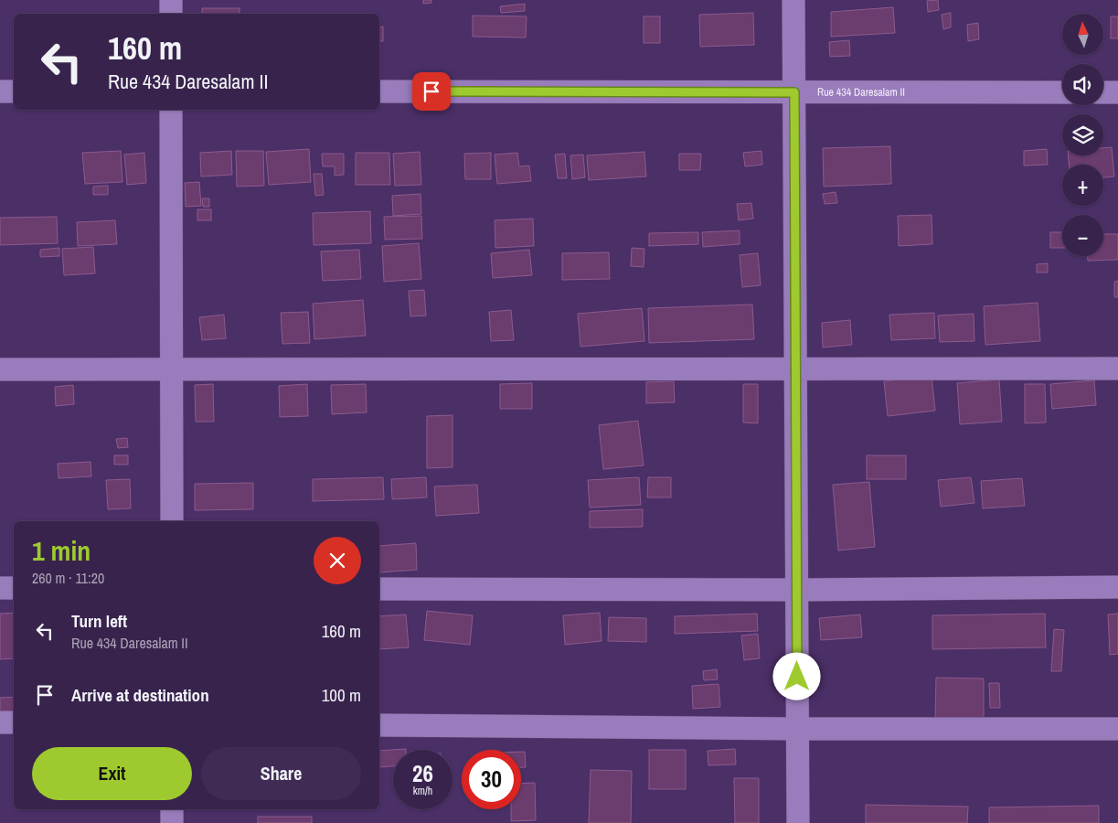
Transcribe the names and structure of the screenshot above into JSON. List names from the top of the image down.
{
  "streets": {
    "street": ["Rue 434 Daresalam II"]
  },
  "north": "top",
  "page": {
    "map_buttons": ["+", "−"],
    "turn": ["160 m", "Rue 434 Daresalam II"],
    "heading": ["1 min", "260 m · 11:20"],
    "list": [
      {
        "name": "Turn left",
        "note": "Rue 434 Daresalam II",
        "value": "160 m"
      },
      {
        "name": "Arrive at destination",
        "value": "100 m"
      }
    ],
    "buttons": ["Exit", "Share"],
    "speed": "26 km/h",
    "limit": "30"
  }
}
